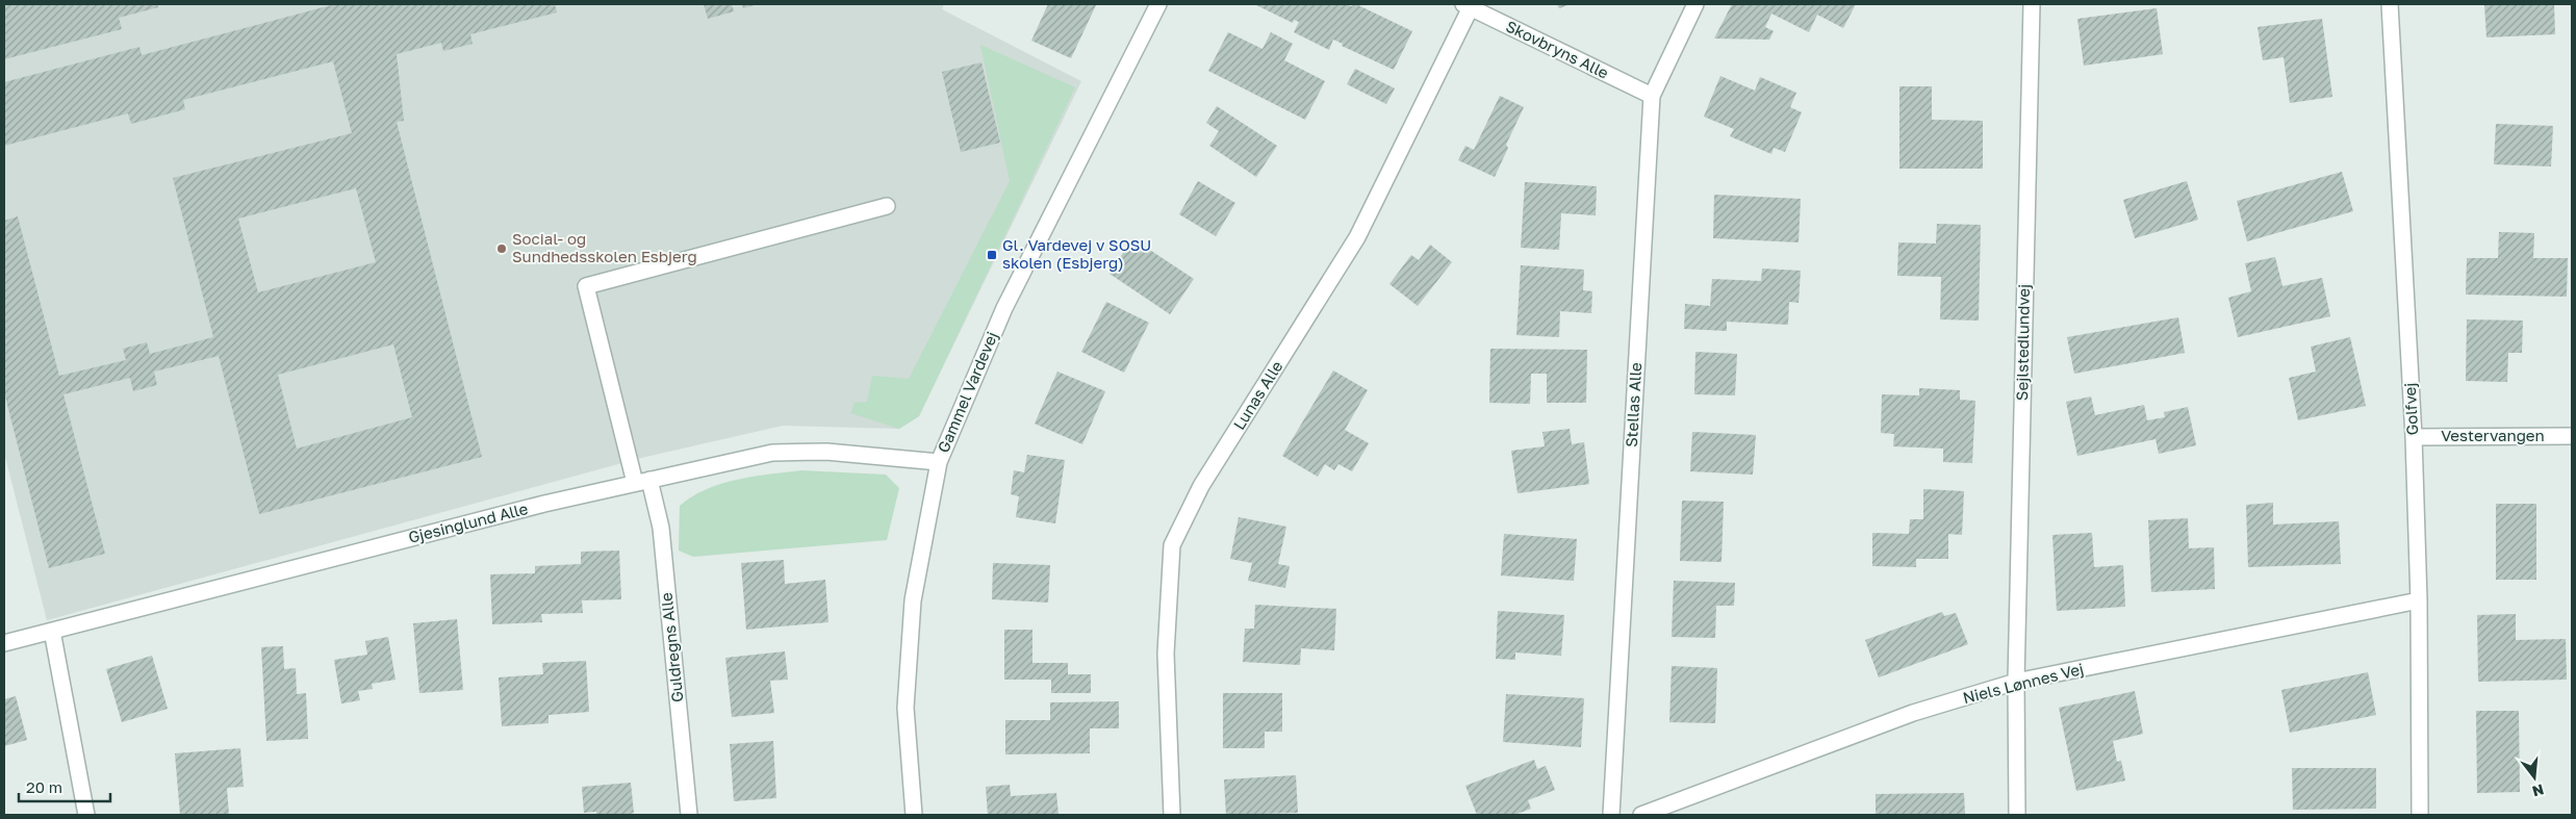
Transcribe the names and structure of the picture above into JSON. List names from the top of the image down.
{
  "streets": {
    "street": [
      "Skovbryns Alle",
      "Sejlstedlundvej",
      "Gammel Vardevej",
      "Lunas Alle",
      "Stellas Alle",
      "Golfvej",
      "Vestervangen",
      "Gjesinglund Alle",
      "Guldregns Alle",
      "Niels Lønnes Vej"
    ]
  },
  "crossings": [
    ["Skovbryns Alle", "Lunas Alle"],
    ["Skovbryns Alle", "Stellas Alle"],
    ["Sejlstedlundvej", "Niels Lønnes Vej"],
    ["Gammel Vardevej", "Gjesinglund Alle"],
    ["Golfvej", "Vestervangen"],
    ["Golfvej", "Niels Lønnes Vej"],
    ["Gjesinglund Alle", "Guldregns Alle"]
  ],
  "places": {
    "other": ["Social- og Sundhedsskolen Esbjerg"],
    "transit": ["Gl. Vardevej v SOSU skolen (Esbjerg)"]
  },
  "scale_bar": "20 m",
  "north": "bottom"
}
